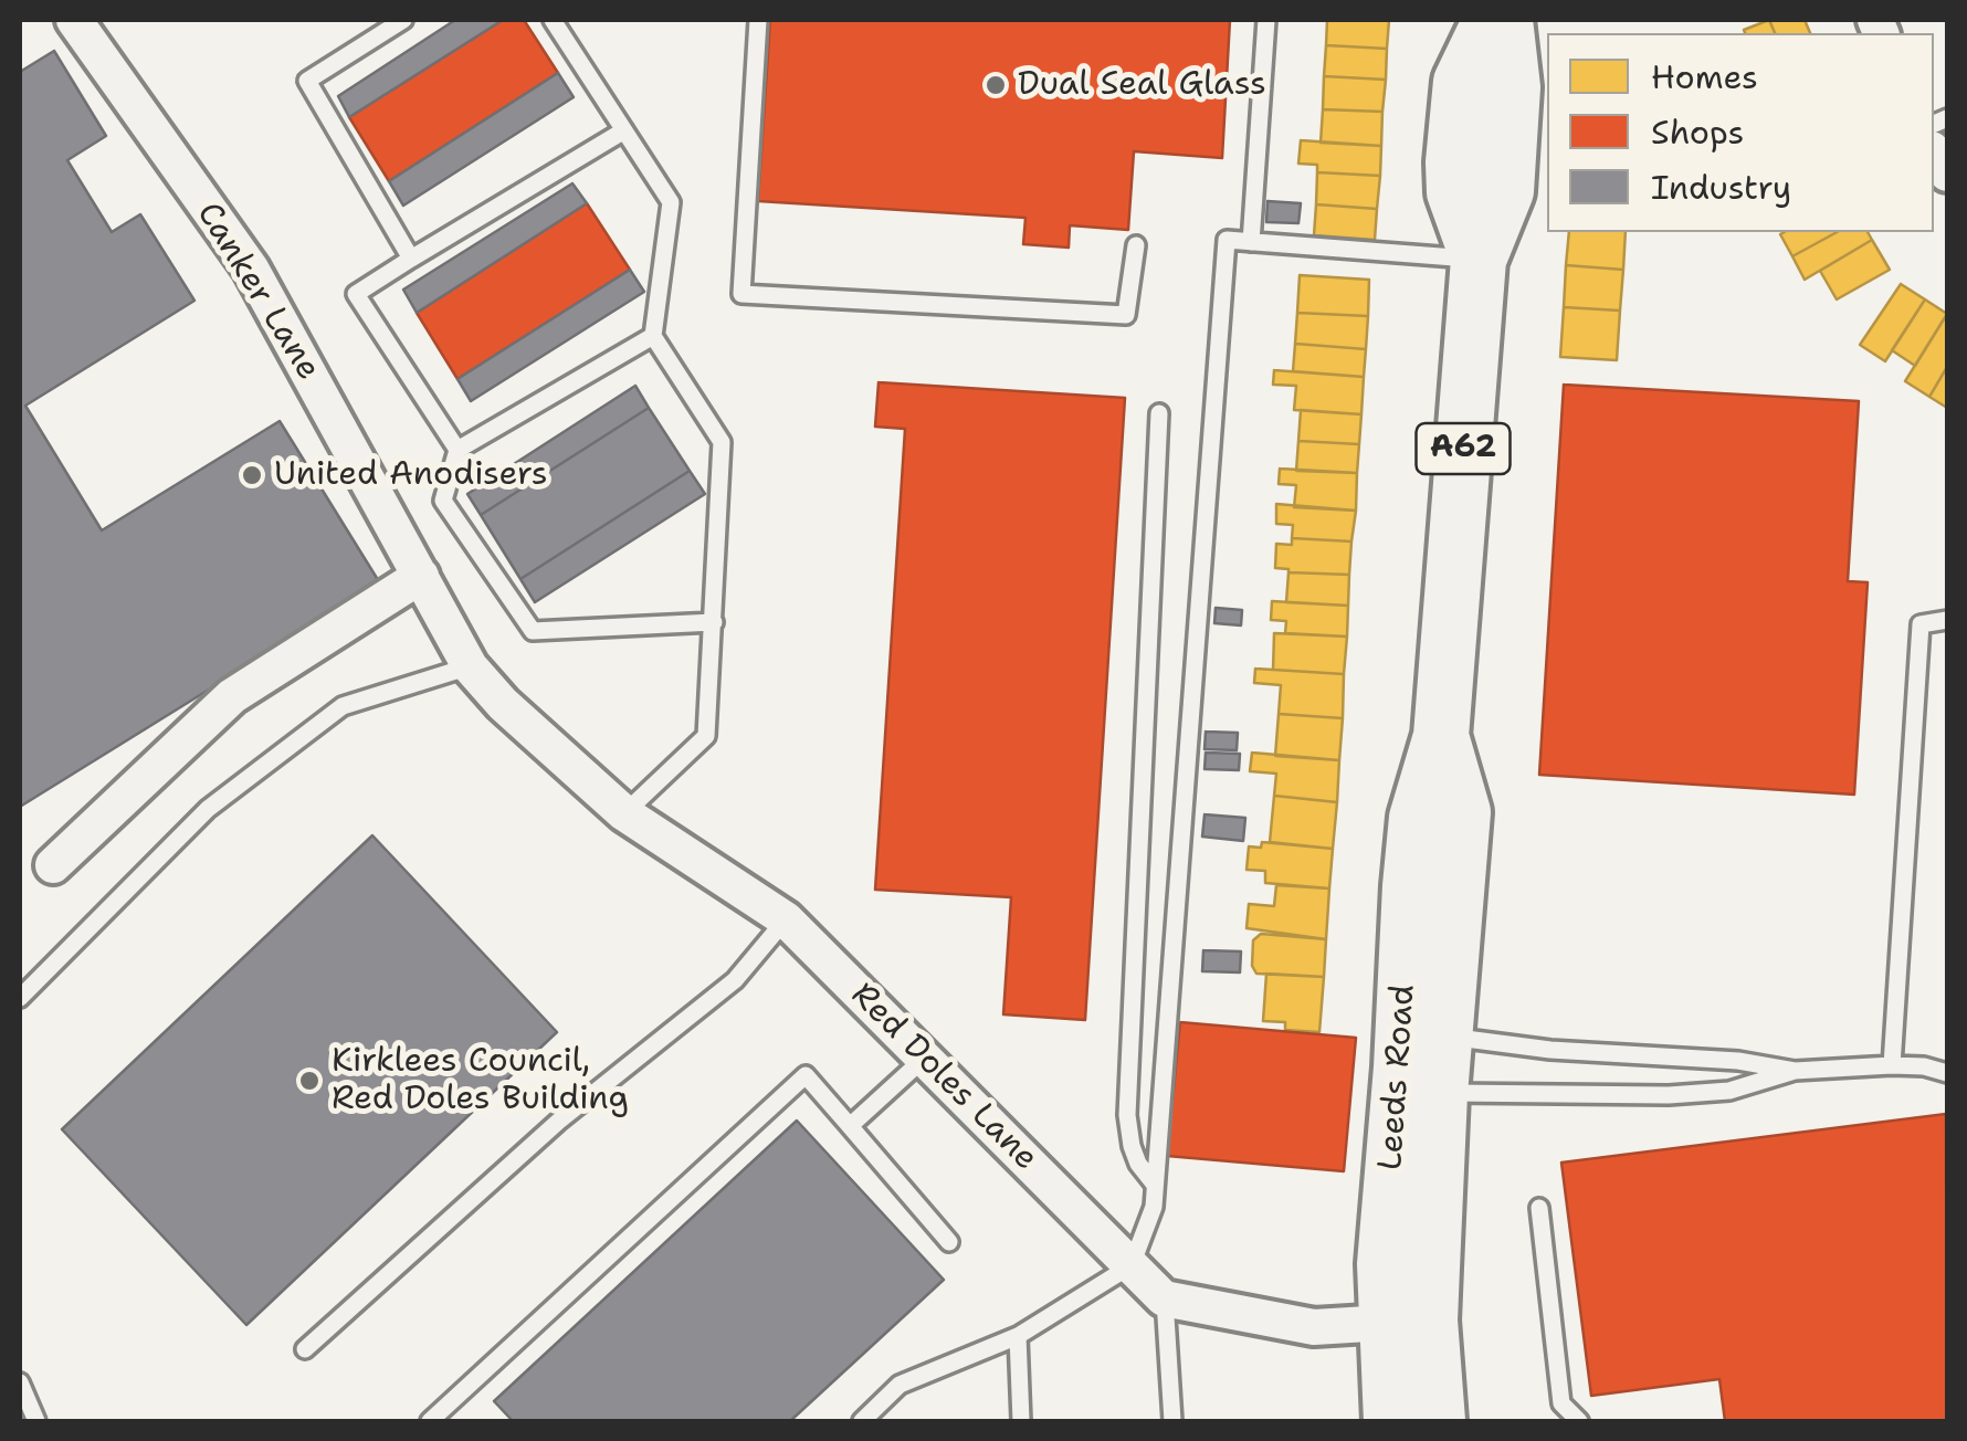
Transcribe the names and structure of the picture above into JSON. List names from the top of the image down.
{
  "streets": {
    "main road": ["A62", "Leeds Road"],
    "street": ["Canker Lane", "Red Doles Lane"]
  },
  "crossings": [
    ["Canker Lane", "Red Doles Lane"]
  ],
  "places": ["Dual Seal Glass", "United Anodisers", "Kirklees Council, Red Doles Building"],
  "legend": ["Homes", "Shops", "Industry"]
}
